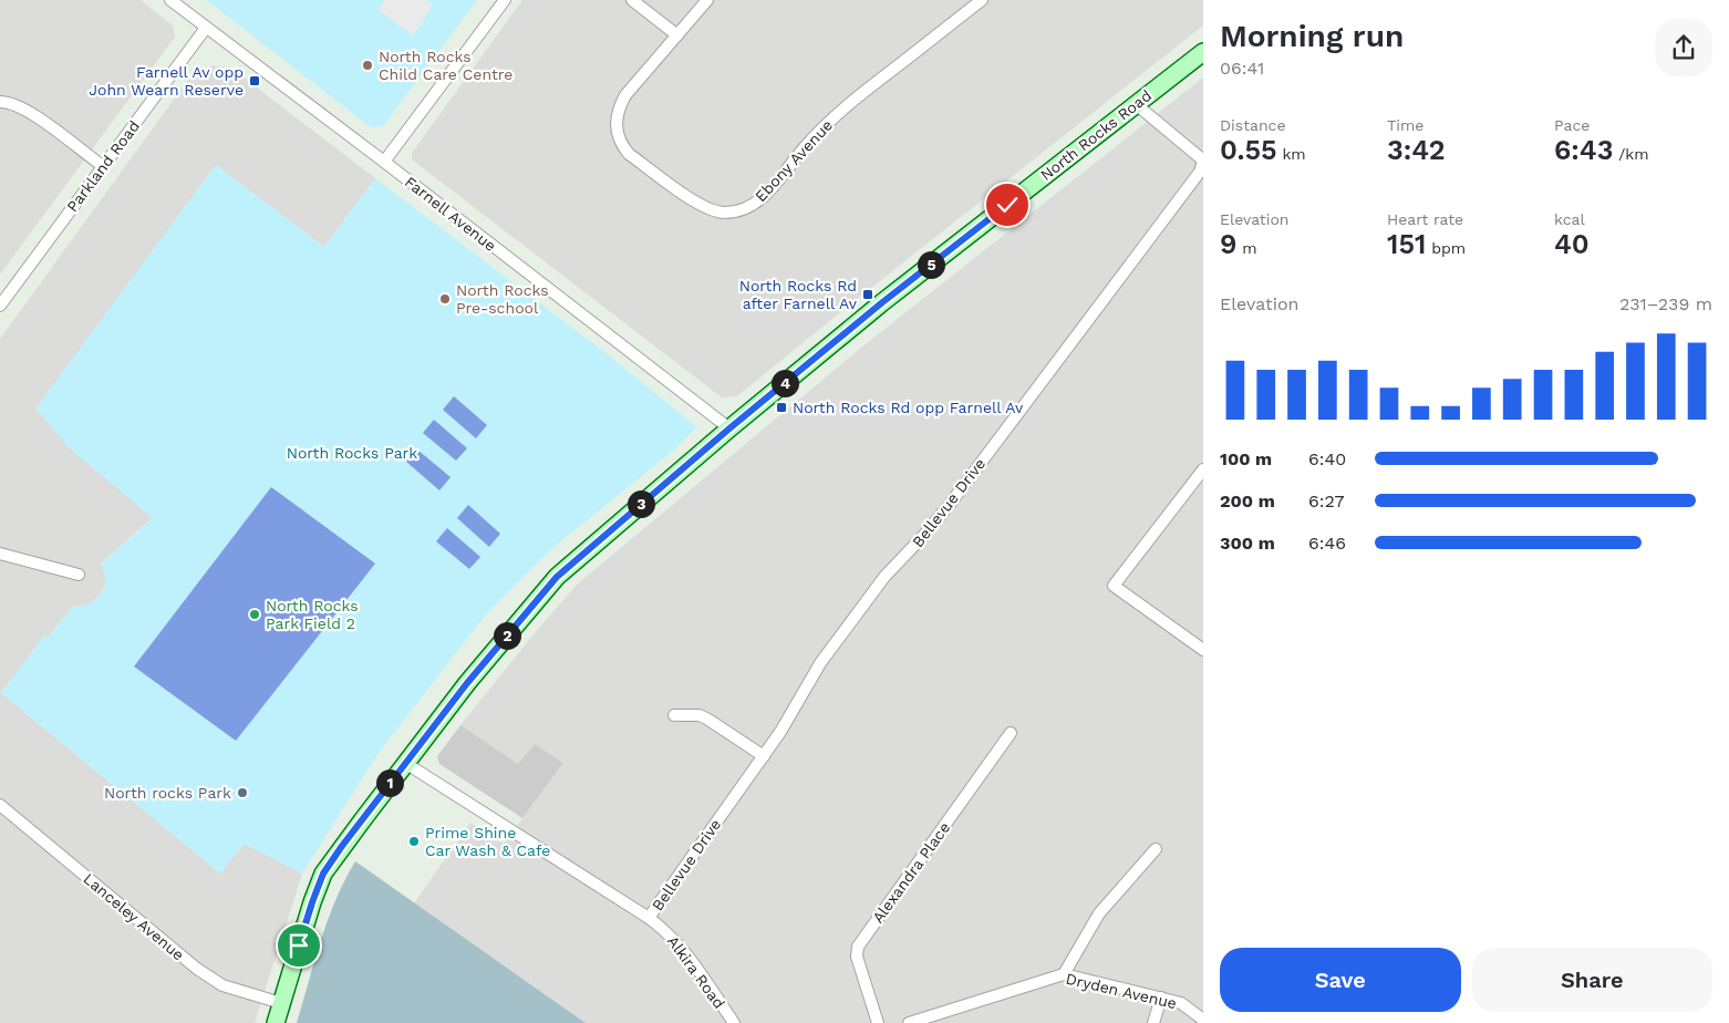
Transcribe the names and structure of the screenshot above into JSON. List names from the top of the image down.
{
  "streets": {
    "main road": ["North Rocks Road"],
    "street": [
      "Ebony Avenue",
      "Parkland Road",
      "Farnell Avenue",
      "Bellevue Drive",
      "Alexandra Place",
      "Lanceley Avenue",
      "Alkira Road",
      "Dryden Avenue"
    ]
  },
  "crossings": [
    ["North Rocks Road", "Farnell Avenue"],
    ["North Rocks Road", "Bellevue Drive"],
    ["North Rocks Road", "Lanceley Avenue"],
    ["North Rocks Road", "Alkira Road"],
    ["Parkland Road", "Farnell Avenue"],
    ["Bellevue Drive", "Alkira Road"]
  ],
  "parks": ["North Rocks Park"],
  "places": {
    "other": [
      "North Rocks Child Care Centre",
      "North Rocks Pre-school",
      "North Rocks Park Field 2",
      "North rocks Park",
      "Prime Shine Car Wash & Cafe"
    ],
    "transit": ["Farnell Av opp John Wearn Reserve", "North Rocks Rd after Farnell Av", "North Rocks Rd opp Farnell Av"]
  },
  "page": {
    "heading": ["Morning run", "06:41"],
    "stats": [
      ["Distance", "0.55 km"],
      ["Time", "3:42"],
      ["Pace", "6:43 /km"],
      ["Elevation", "9 m"],
      ["Heart rate", "151 bpm"],
      ["kcal", "40"]
    ],
    "pins": [
      "5",
      "4",
      "3",
      "2",
      "1"
    ],
    "chart": ["Elevation", "231–239 m"],
    "list": [
      {
        "name": "100 m",
        "note": "6:40"
      },
      {
        "name": "200 m",
        "note": "6:27"
      },
      {
        "name": "300 m",
        "note": "6:46"
      }
    ],
    "buttons": ["Save", "Share"]
  }
}
